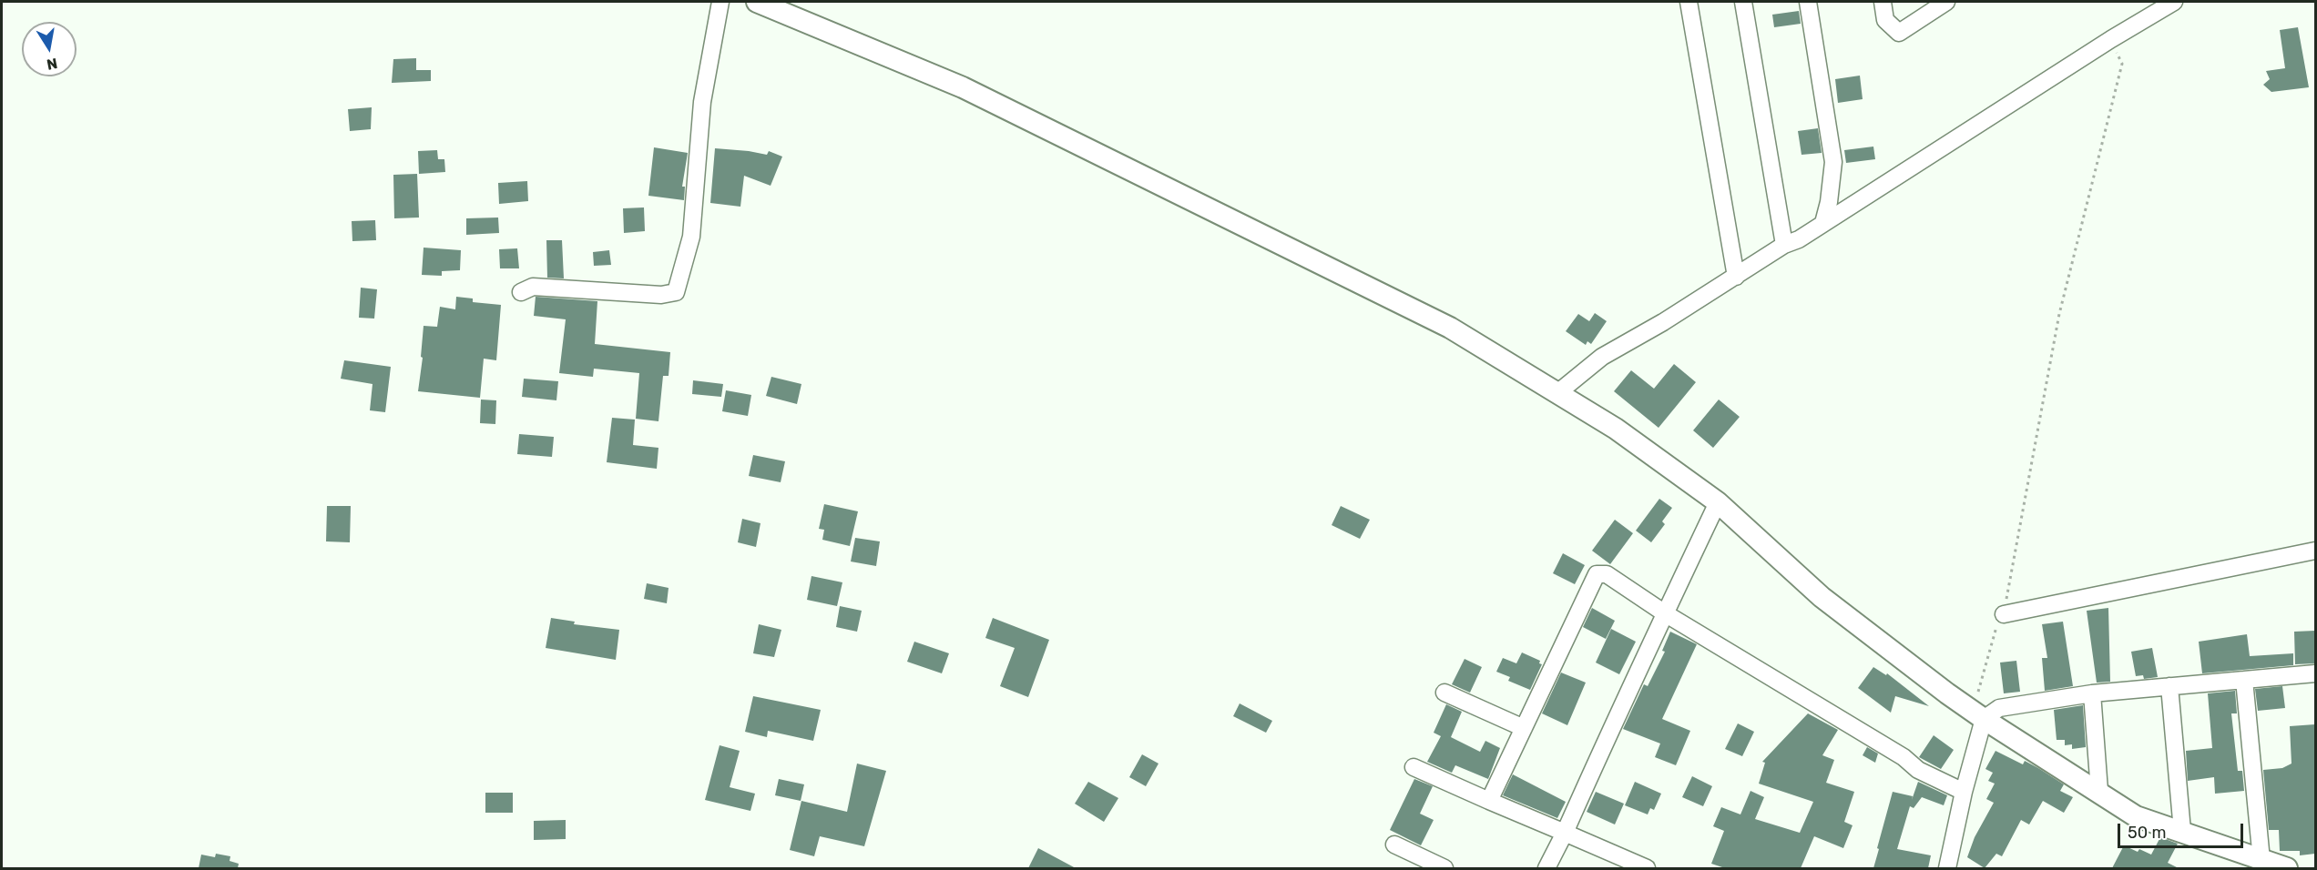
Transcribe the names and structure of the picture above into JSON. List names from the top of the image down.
{
  "scale_bar": "50 m",
  "north": "bottom"
}
